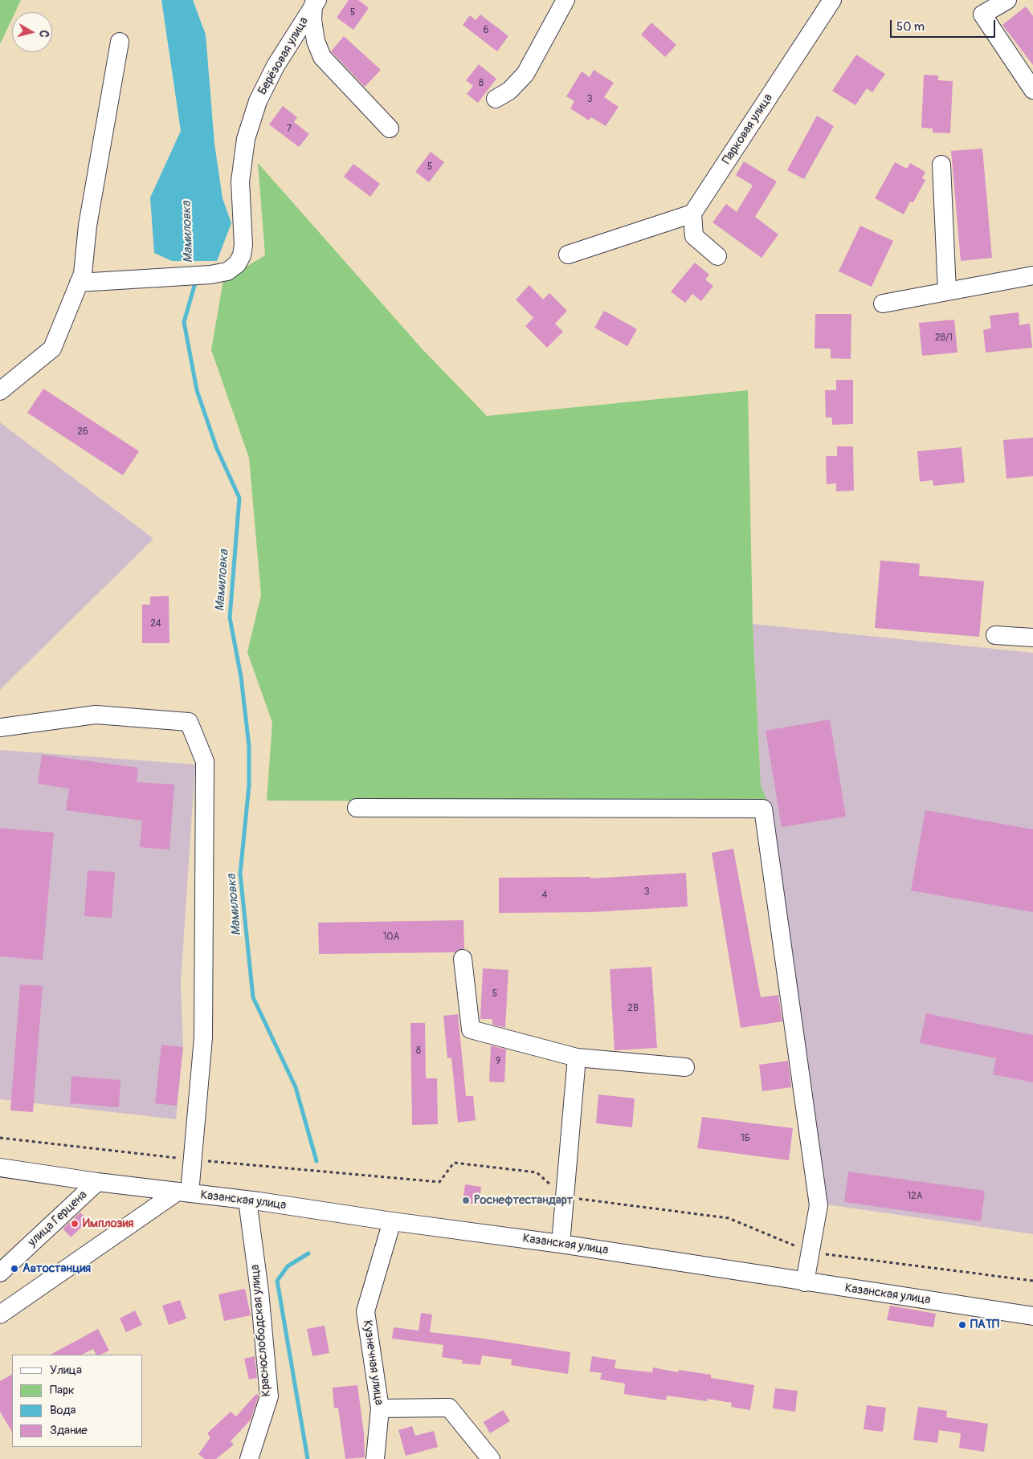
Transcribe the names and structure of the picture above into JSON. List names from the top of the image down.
{
  "streets": {
    "street": [
      "Берёзовая улица",
      "Парковая улица",
      "Казанская улица",
      "улица Герцена",
      "Краснослободская улица",
      "Кузнечная улица"
    ]
  },
  "crossings": [
    ["Казанская улица", "улица Герцена"],
    ["Казанская улица", "Краснослободская улица"],
    ["Казанская улица", "Кузнечная улица"]
  ],
  "water": ["Мамиловка"],
  "places": [
    "Роснефтестандарт",
    "Имплозия",
    "Автостанция",
    "ПАТП"
  ],
  "house_numbers": [
    "5",
    "6",
    "8",
    "3",
    "7",
    "5",
    "28/1",
    "26",
    "24",
    "3",
    "4",
    "10А",
    "5",
    "2В",
    "8",
    "9",
    "1Б",
    "12А"
  ],
  "legend": [
    "Улица",
    "Парк",
    "Вода",
    "Здание"
  ],
  "scale_bar": "50 m",
  "north": "right"
}
